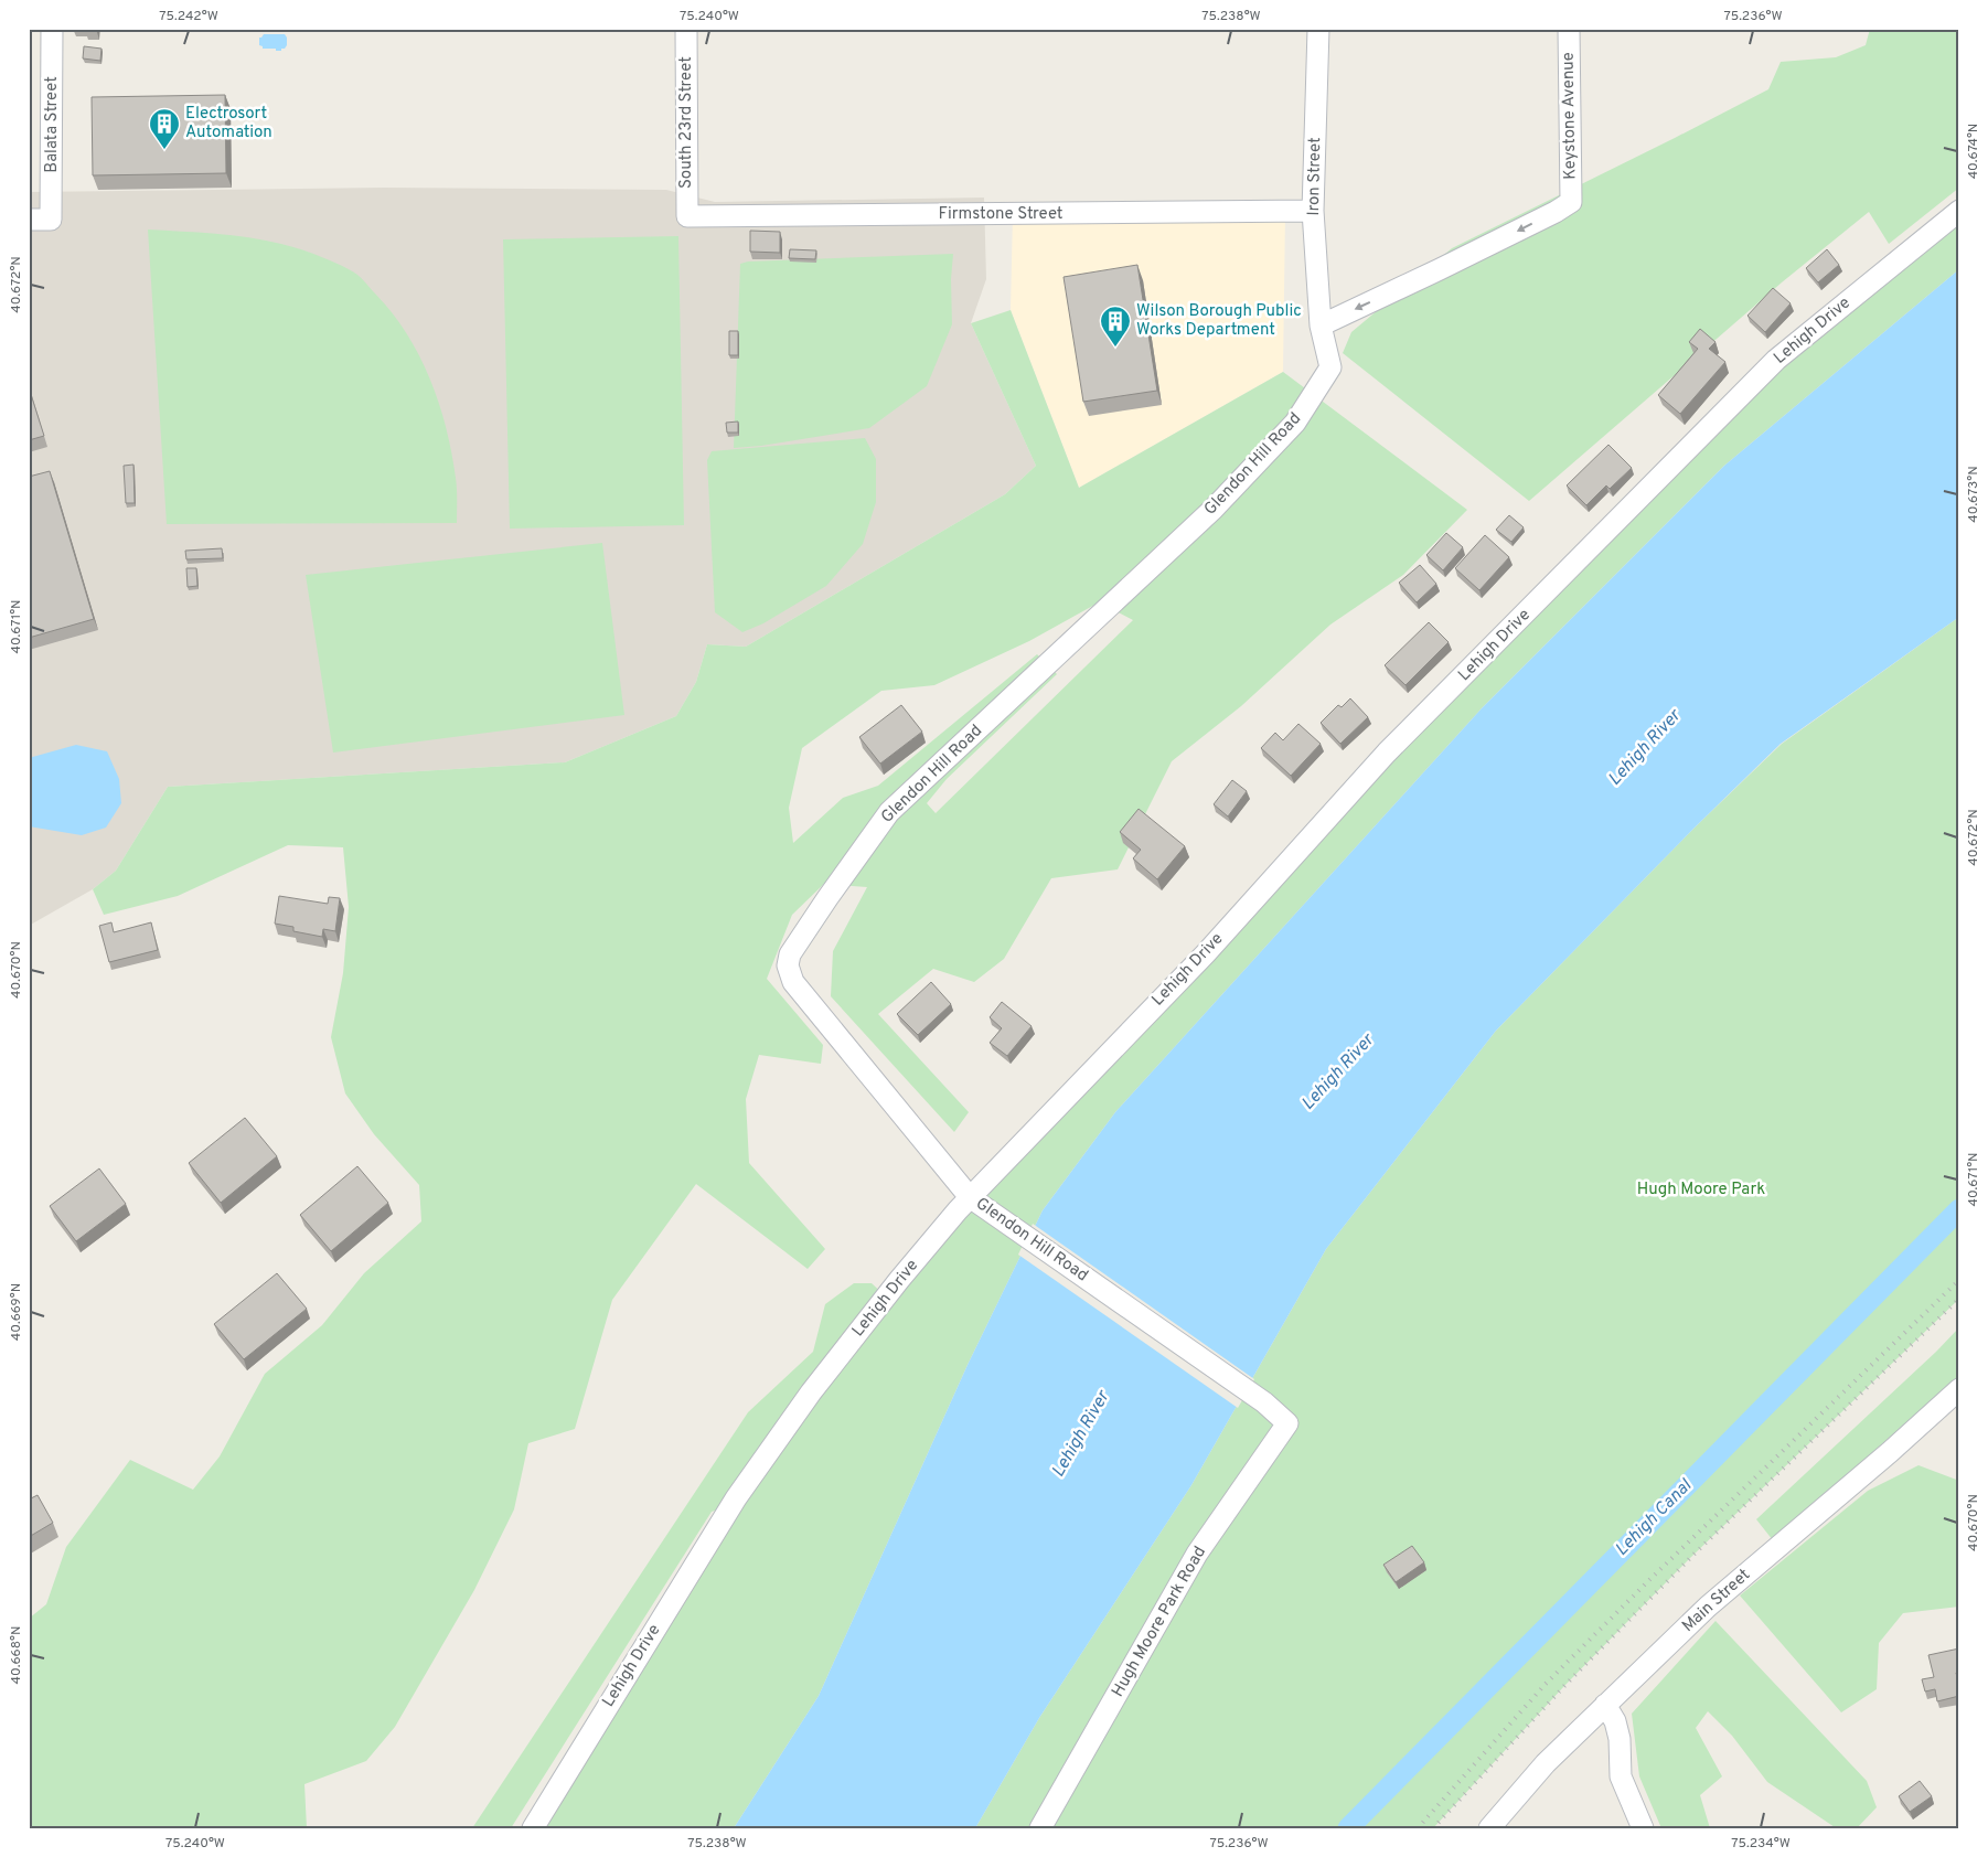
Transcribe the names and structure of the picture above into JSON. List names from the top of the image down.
{
  "streets": {
    "street": [
      "Keystone Avenue",
      "South 23rd Street",
      "Balata Street",
      "Iron Street",
      "Firmstone Street",
      "Lehigh Drive",
      "Glendon Hill Road",
      "Main Street",
      "Hugh Moore Park Road"
    ]
  },
  "crossings": [
    ["Keystone Avenue", "Iron Street"],
    ["Keystone Avenue", "Glendon Hill Road"],
    ["South 23rd Street", "Firmstone Street"],
    ["Iron Street", "Firmstone Street"],
    ["Iron Street", "Glendon Hill Road"],
    ["Lehigh Drive", "Glendon Hill Road"],
    ["Glendon Hill Road", "Hugh Moore Park Road"]
  ],
  "one_way": ["Keystone Avenue"],
  "water": ["Lehigh River", "Lehigh Canal"],
  "parks": ["Hugh Moore Park"],
  "places": {
    "building": ["Electrosort Automation", "Wilson Borough Public Works Department"]
  },
  "coordinates": [
    "75.242°W",
    "75.240°W",
    "75.238°W",
    "75.236°W",
    "40.674°N",
    "40.672°N",
    "40.673°N",
    "40.671°N",
    "40.670°N",
    "40.669°N",
    "40.668°N",
    "75.234°W"
  ]
}
